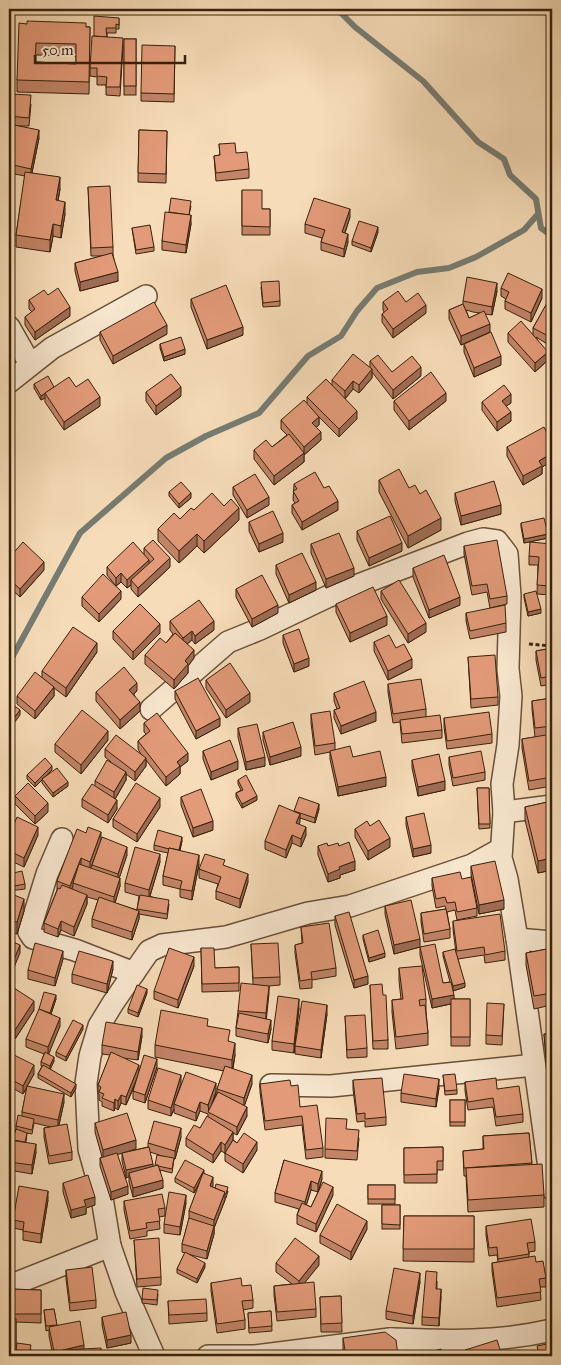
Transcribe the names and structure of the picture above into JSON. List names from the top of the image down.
{
  "scale_bar": "50 m"
}
